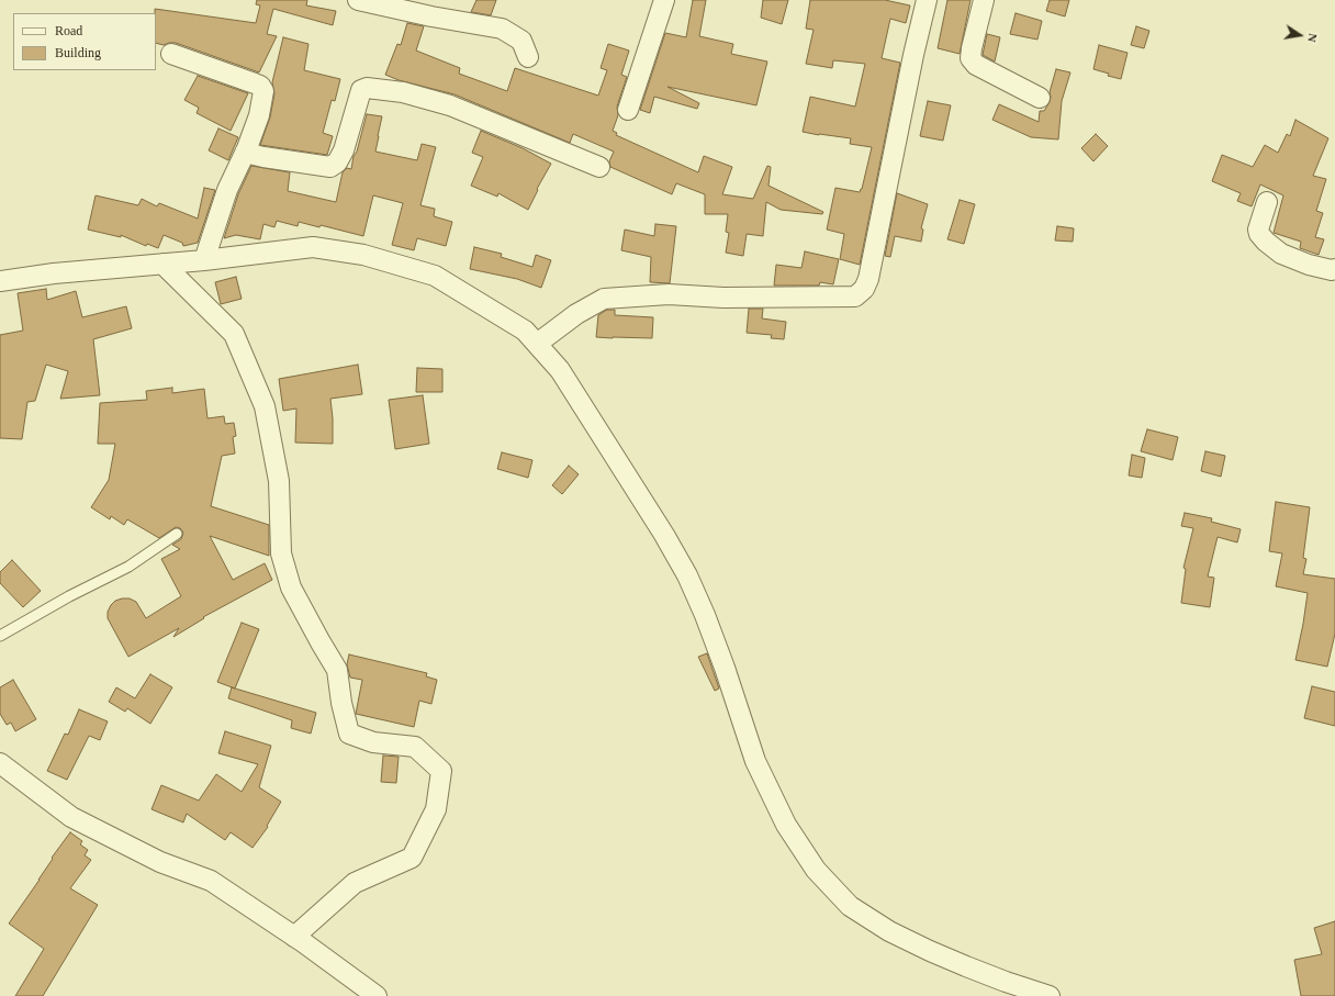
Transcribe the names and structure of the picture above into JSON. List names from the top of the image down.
{
  "legend": ["Road", "Building"],
  "north": "right"
}
